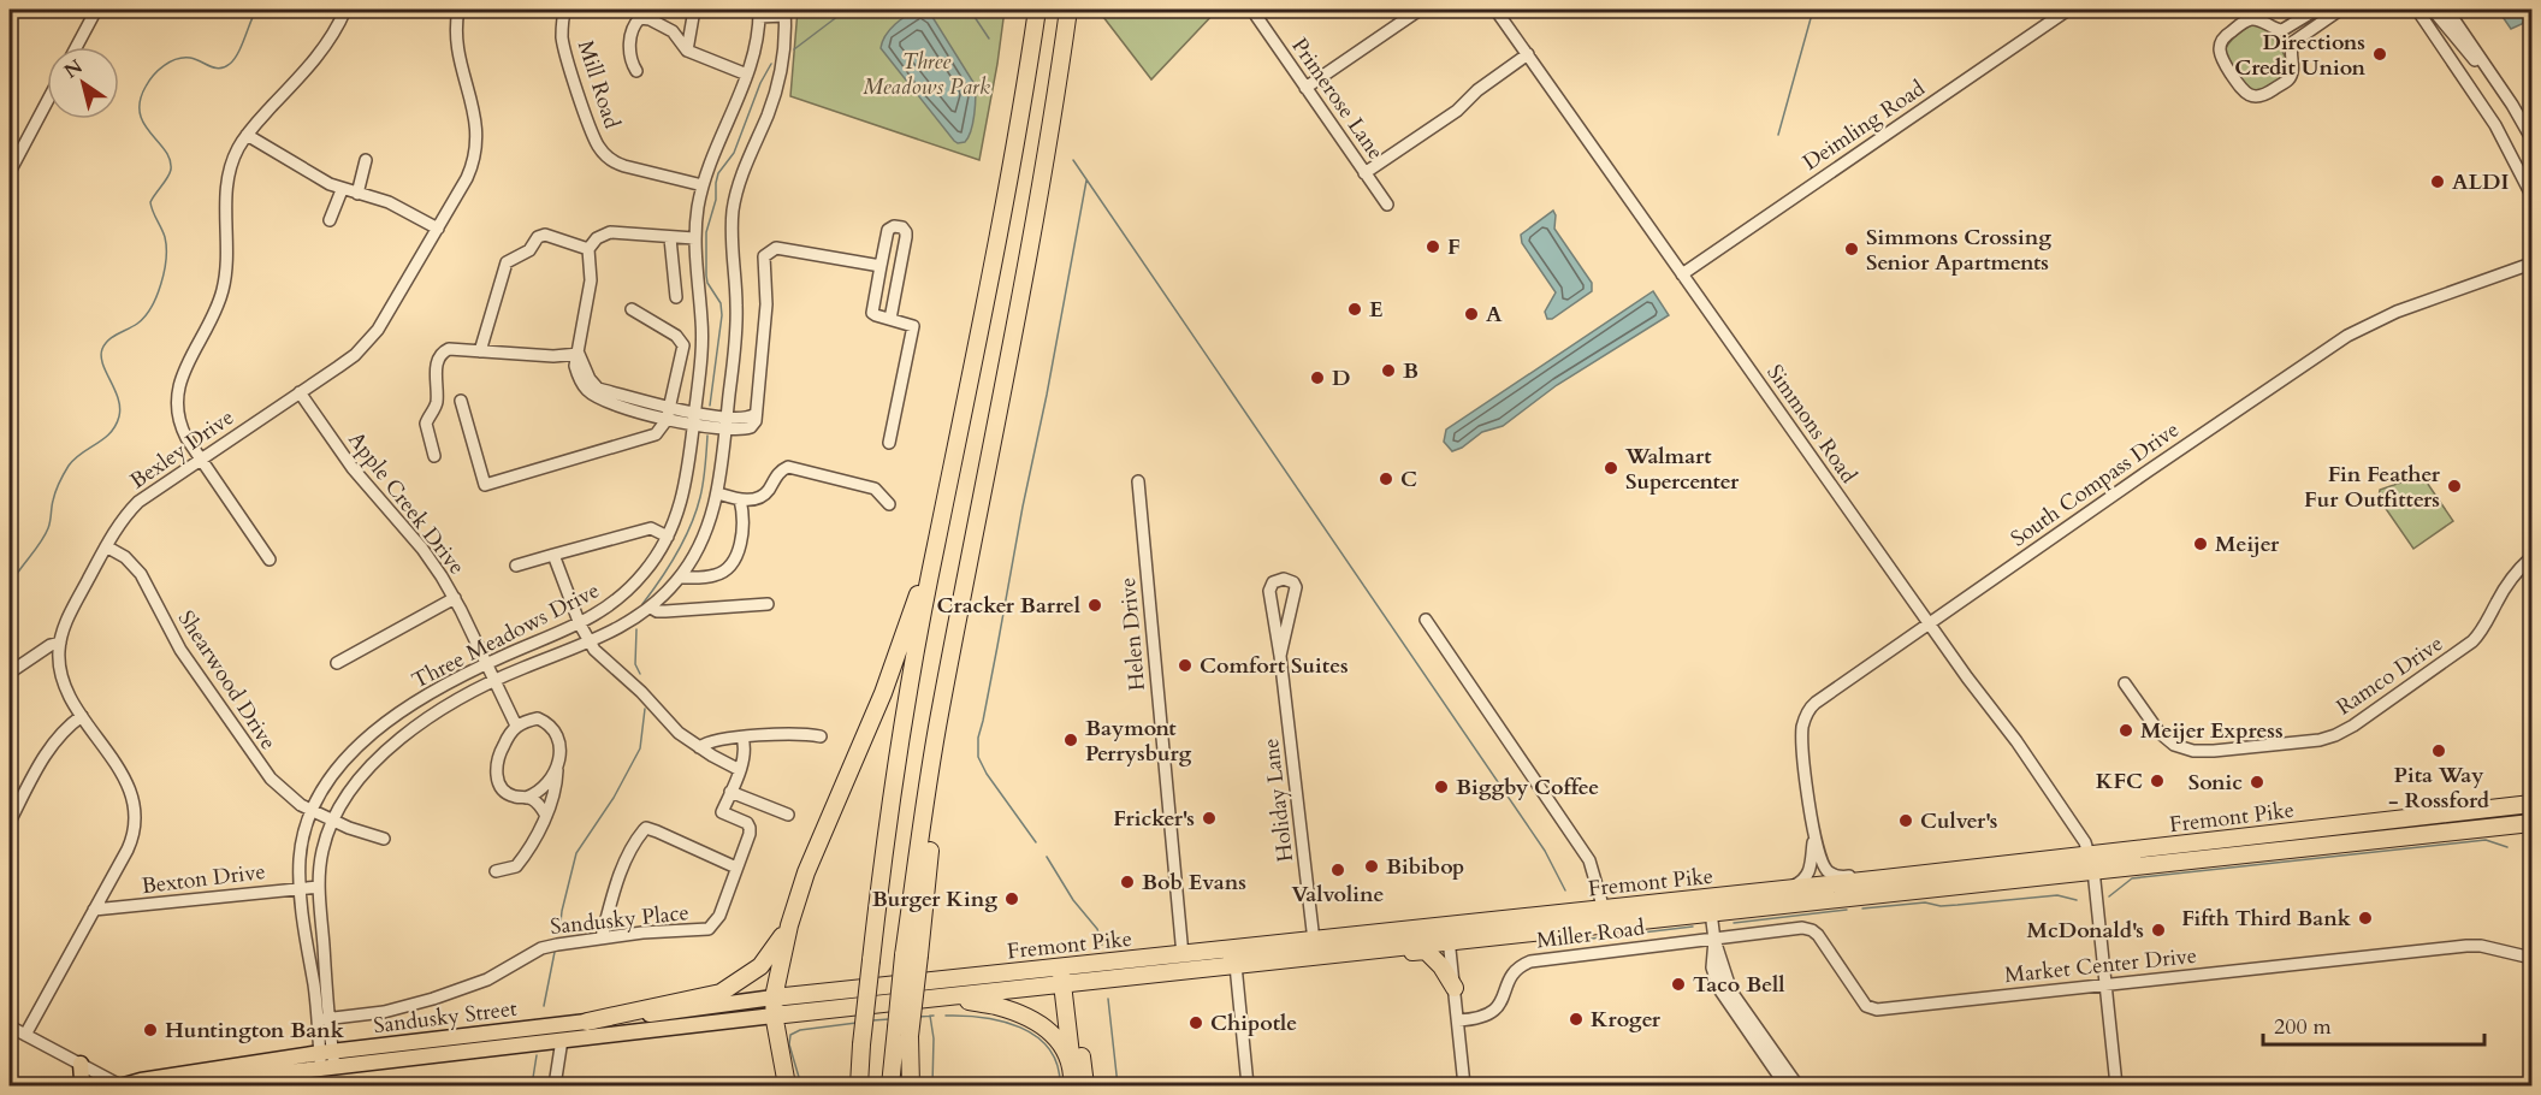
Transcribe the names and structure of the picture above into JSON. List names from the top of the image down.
{
  "streets": {
    "highway": ["Fremont Pike"],
    "main road": ["Sandusky Street"],
    "street": [
      "Mill Road",
      "Primerose Lane",
      "Deimling Road",
      "Simmons Road",
      "Bexley Drive",
      "South Compass Drive",
      "Apple Creek Drive",
      "Helen Drive",
      "Three Meadows Drive",
      "Ramco Drive",
      "Shearwood Drive",
      "Holiday Lane",
      "Bexton Drive",
      "Sandusky Place",
      "Miller Road",
      "Market Center Drive"
    ]
  },
  "crossings": [
    ["Mill Road", "Three Meadows Drive"],
    ["Deimling Road", "Simmons Road"],
    ["Simmons Road", "South Compass Drive"],
    ["Simmons Road", "Fremont Pike"],
    ["Simmons Road", "Market Center Drive"],
    ["Bexley Drive", "Apple Creek Drive"],
    ["Bexley Drive", "Shearwood Drive"],
    ["Bexley Drive", "Bexton Drive"],
    ["South Compass Drive", "Fremont Pike"],
    ["Apple Creek Drive", "Three Meadows Drive"],
    ["Helen Drive", "Fremont Pike"],
    ["Three Meadows Drive", "Shearwood Drive"],
    ["Three Meadows Drive", "Bexton Drive"],
    ["Three Meadows Drive", "Sandusky Place"],
    ["Three Meadows Drive", "Sandusky Street"],
    ["Holiday Lane", "Fremont Pike"],
    ["Fremont Pike", "Sandusky Street"],
    ["Miller Road", "Market Center Drive"]
  ],
  "parks": ["Three Meadows Park"],
  "places": [
    "Directions Credit Union",
    "ALDI",
    "F",
    "Simmons Crossing Senior Apartments",
    "E",
    "A",
    "B",
    "D",
    "Walmart Supercenter",
    "C",
    "Fin Feather Fur Outfitters",
    "Meijer",
    "Cracker Barrel",
    "Comfort Suites",
    "Meijer Express",
    "Baymont Perrysburg",
    "Pita Way - Rossford",
    "KFC",
    "Sonic",
    "Biggby Coffee",
    "Fricker's",
    "Culver's",
    "Bibibop",
    "Valvoline",
    "Bob Evans",
    "Burger King",
    "Fifth Third Bank",
    "McDonald's",
    "Taco Bell",
    "Kroger",
    "Chipotle",
    "Huntington Bank"
  ],
  "scale_bar": "200 m",
  "north": "top left"
}
